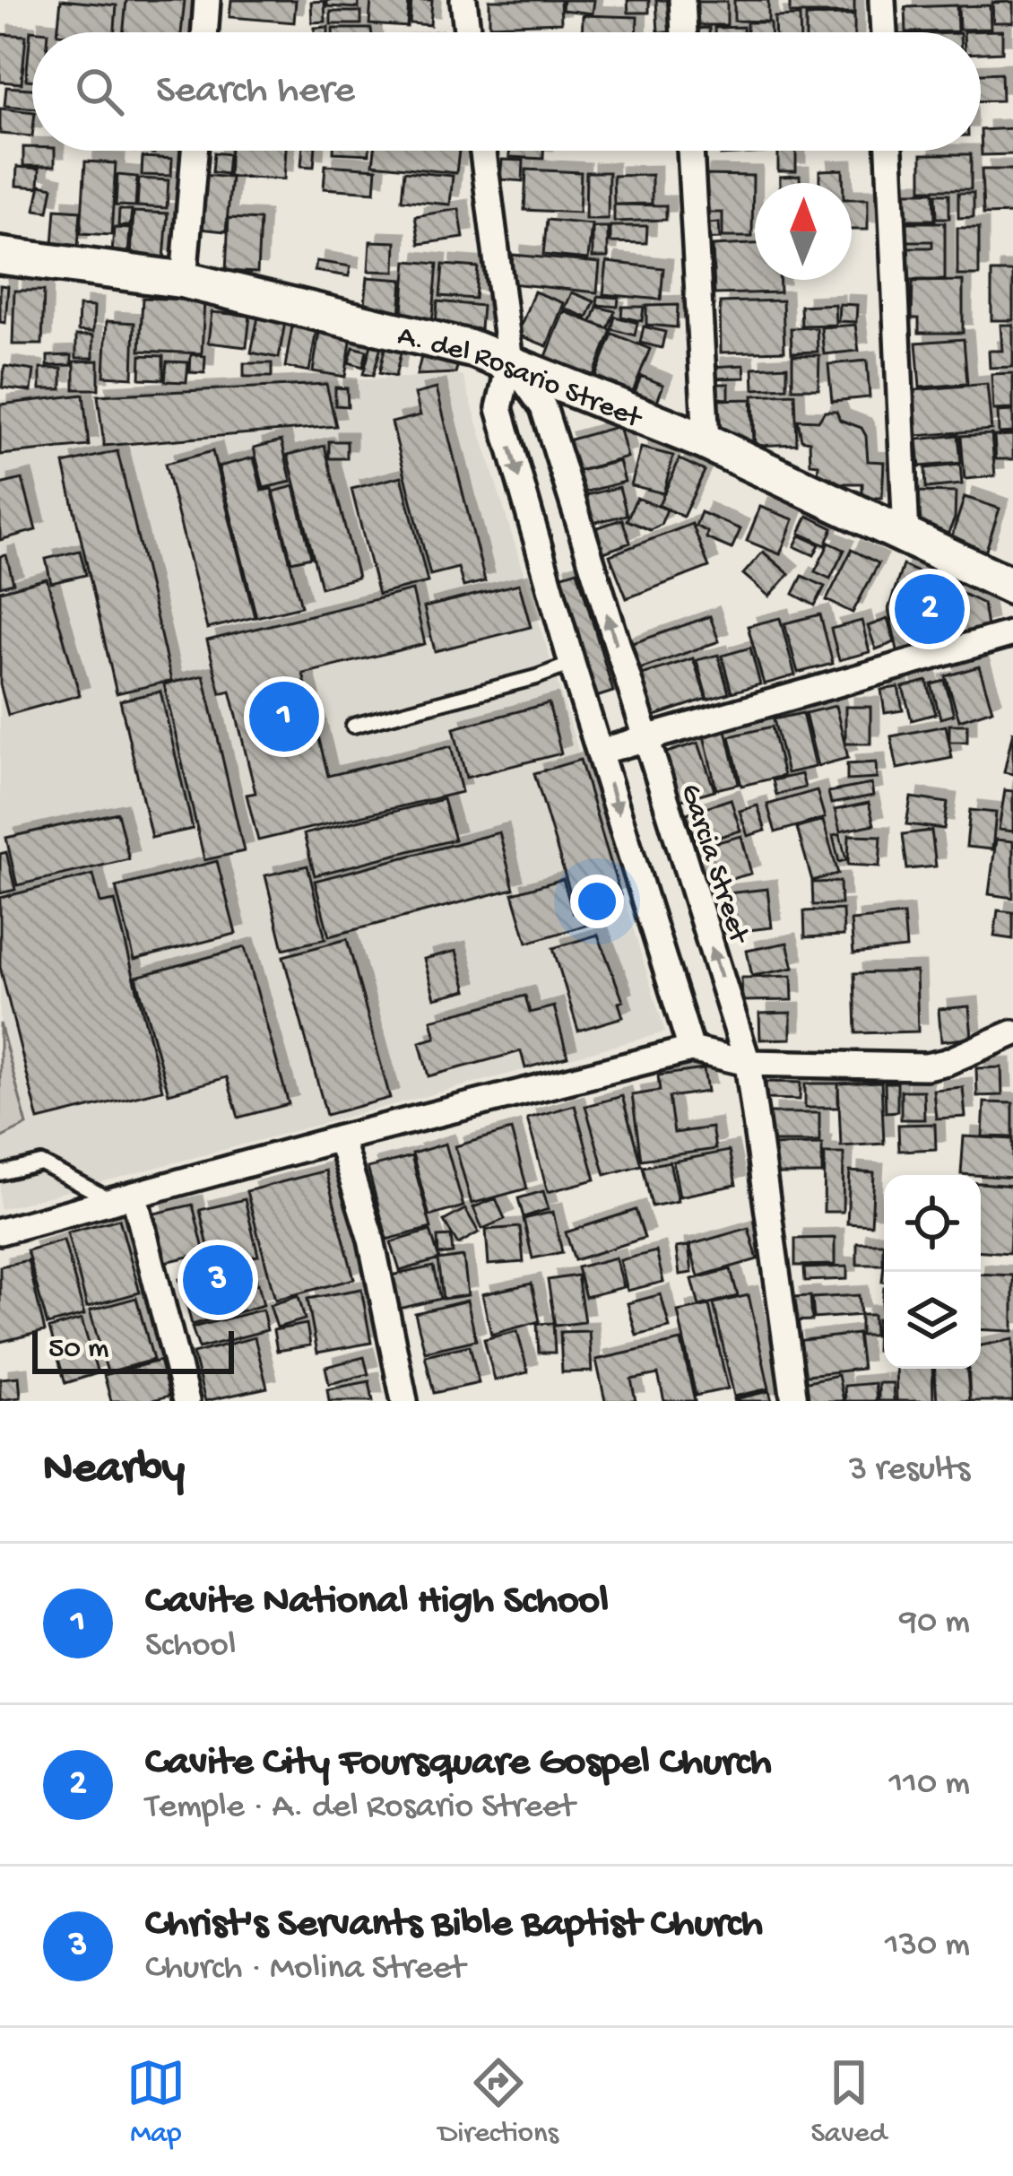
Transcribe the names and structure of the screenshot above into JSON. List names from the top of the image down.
{
  "streets": {
    "street": ["A. del Rosario Street", "Garcia Street"]
  },
  "crossings": [
    ["A. del Rosario Street", "Garcia Street"]
  ],
  "scale_bar": "50 m",
  "north": "top",
  "page": {
    "search": "Search here",
    "pins": ["2", "1", "3"],
    "scale": "50 m",
    "heading": ["Nearby", "3 results"],
    "list": [
      {
        "mark": "1",
        "name": "Cavite National High School",
        "note": "School",
        "value": "90 m"
      },
      {
        "mark": "2",
        "name": "Cavite City Foursquare Gospel Church",
        "note": "Temple · A. del Rosario Street",
        "value": "110 m"
      },
      {
        "mark": "3",
        "name": "Christ's Servants Bible Baptist Church",
        "note": "Church · Molina Street",
        "value": "130 m"
      }
    ],
    "nav": ["Map", "Directions", "Saved"]
  }
}
